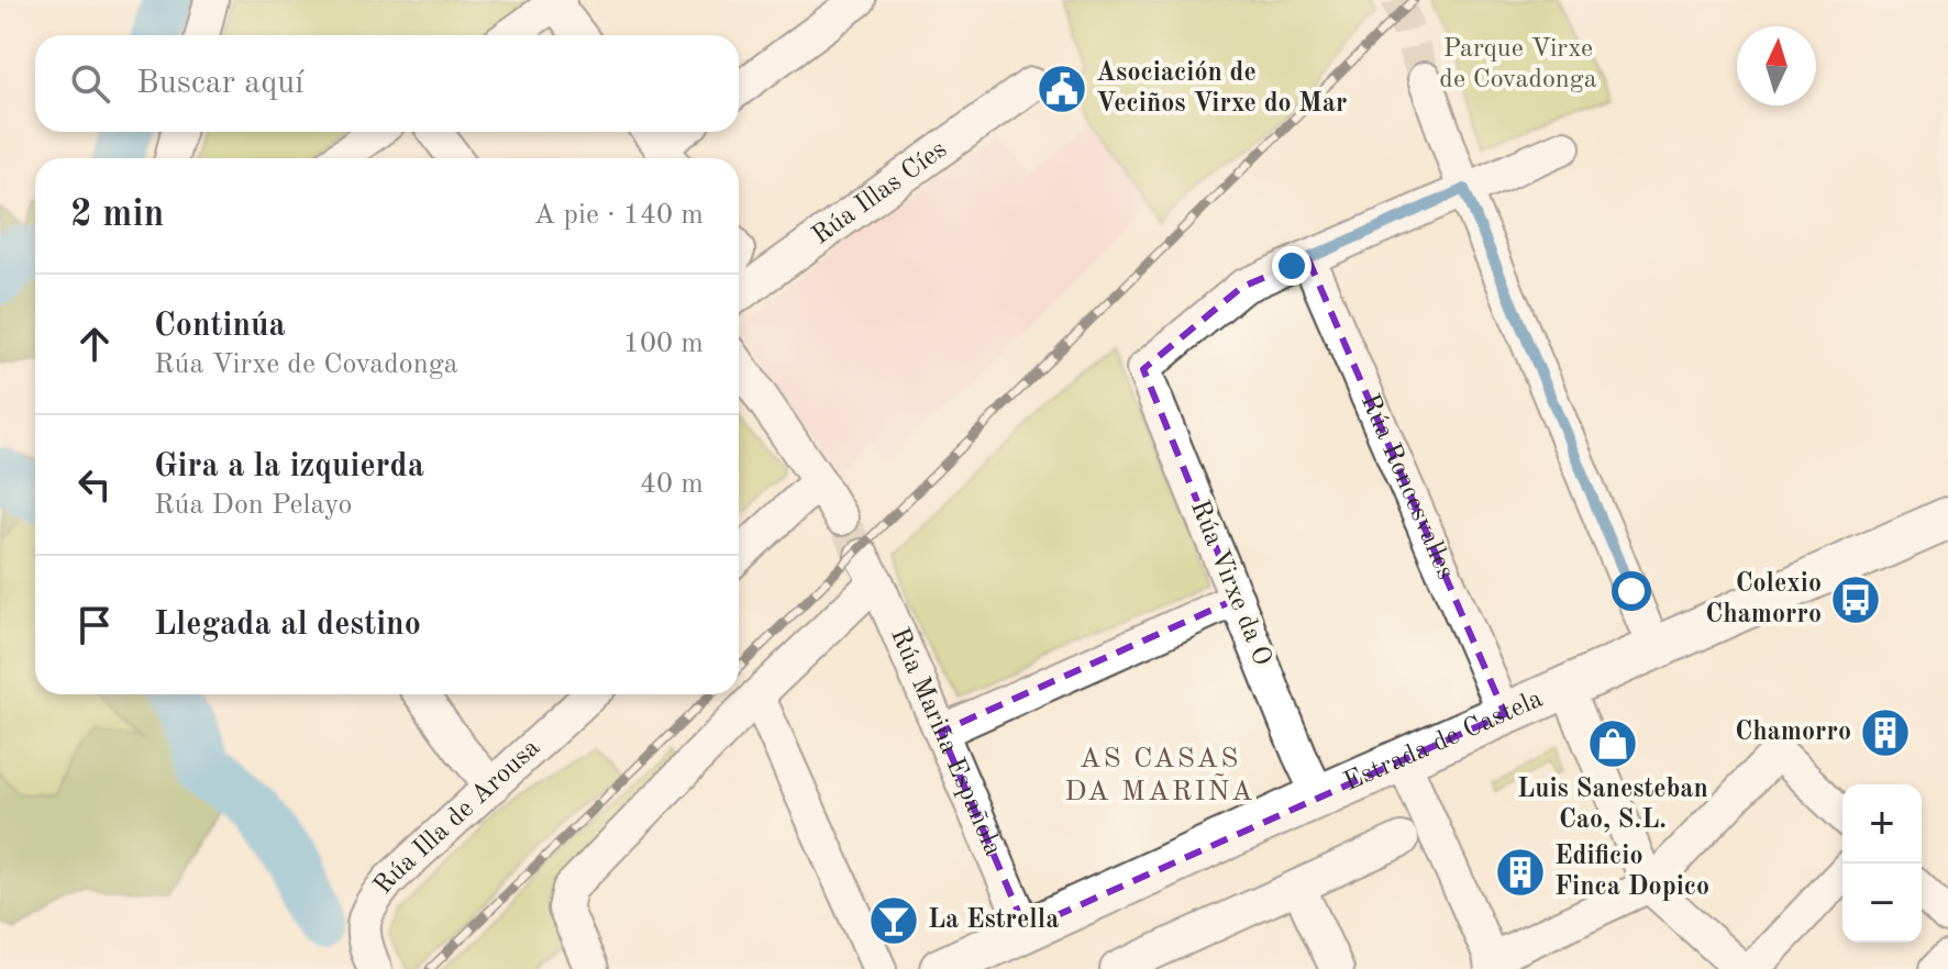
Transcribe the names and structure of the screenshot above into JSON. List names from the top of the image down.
{
  "streets": {
    "main road": ["Estrada de Castela"],
    "street": [
      "Rúa Illas Cíes",
      "Rúa Roncesvalles",
      "Rúa Virxe da O",
      "Rúa Mariña Española",
      "Rúa Illa de Arousa"
    ]
  },
  "crossings": [
    ["Rúa Roncesvalles", "Rúa Virxe da O"],
    ["Rúa Roncesvalles", "Estrada de Castela"],
    ["Rúa Virxe da O", "Estrada de Castela"],
    ["Rúa Mariña Española", "Estrada de Castela"]
  ],
  "districts": ["AS CASAS DA MARIÑA"],
  "parks": ["Parque Virxe de Covadonga"],
  "places": {
    "public building": ["Asociación de Veciños Virxe do Mar"],
    "bus stop": ["Colexio Chamorro"],
    "building": ["Chamorro", "Edificio Finca Dopico"],
    "shop": ["Luis Sanesteban Cao, S.L."],
    "bar": ["La Estrella"]
  },
  "north": "top",
  "page": {
    "search": "Buscar aquí",
    "heading": ["2 min", "A pie · 140 m"],
    "list": [
      ["Continúa", "Rúa Virxe de Covadonga", "100 m"],
      ["Gira a la izquierda", "Rúa Don Pelayo", "40 m"],
      "Llegada al destino"
    ],
    "map_buttons": ["+", "−"]
  }
}
